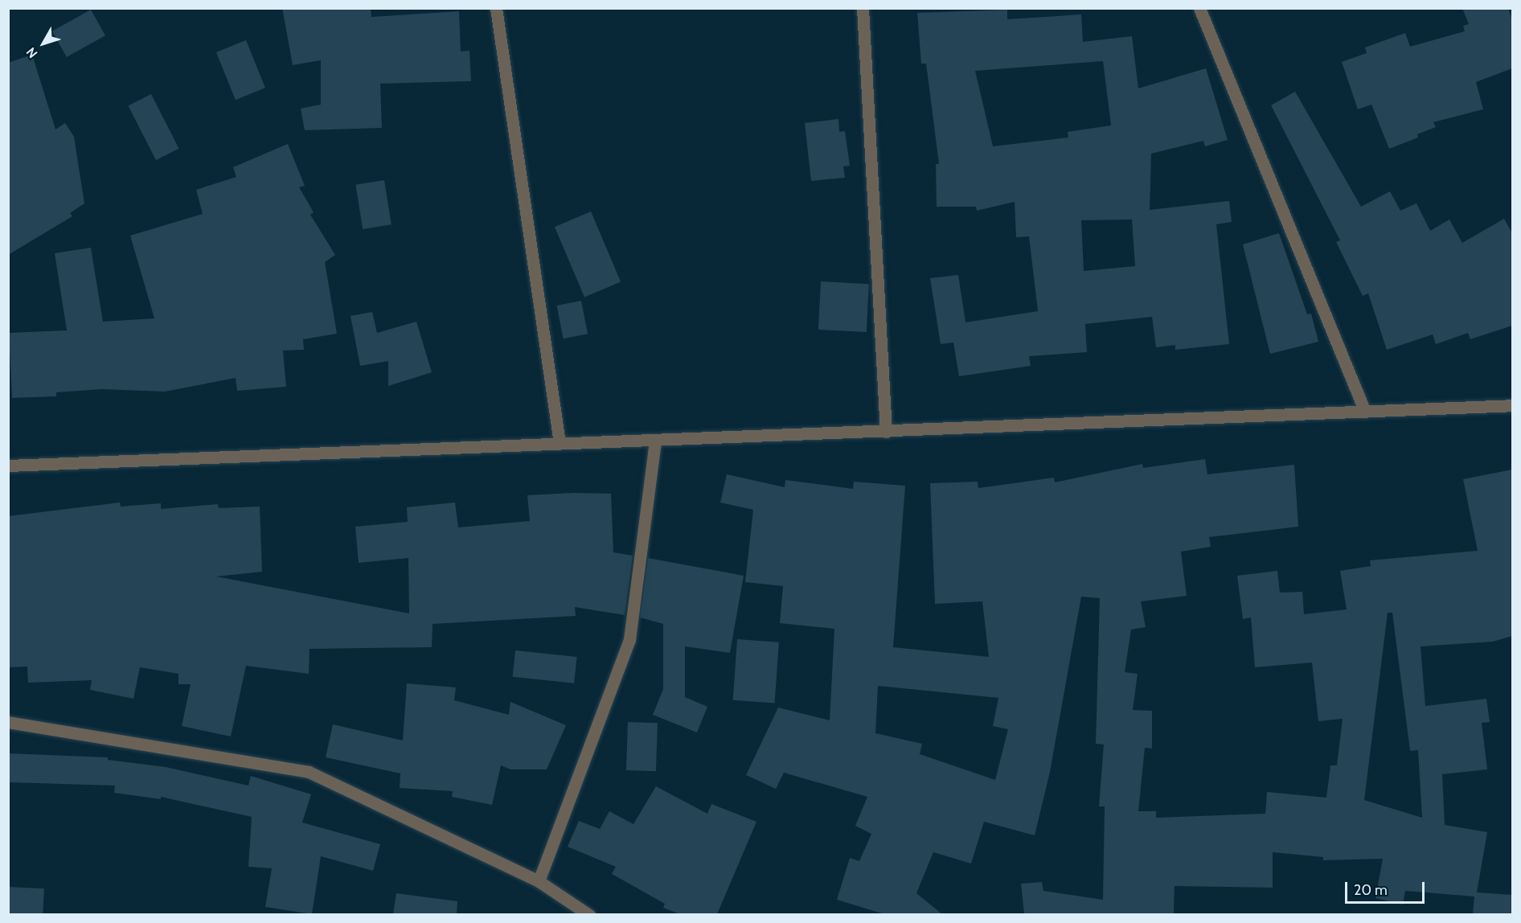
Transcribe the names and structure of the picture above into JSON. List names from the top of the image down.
{
  "scale_bar": "20 m",
  "north": "bottom left"
}
